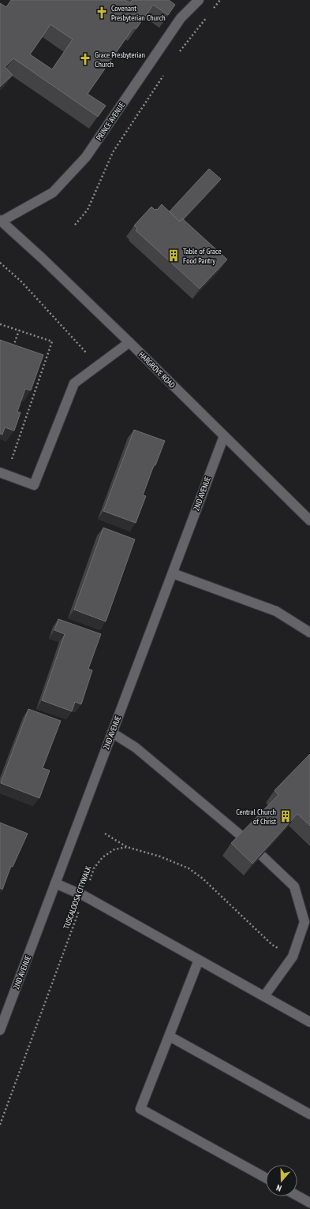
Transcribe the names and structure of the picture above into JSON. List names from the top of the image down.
{
  "streets": {
    "street": ["PRINCE AVENUE", "HARGROVE ROAD", "2ND AVENUE"],
    "path": ["TUSCALOOSA CITYWALK"]
  },
  "crossings": [
    ["PRINCE AVENUE", "HARGROVE ROAD"],
    ["HARGROVE ROAD", "2ND AVENUE"]
  ],
  "places": {
    "church": ["Covenant Presbyterian Church", "Grace Presbyterian Church"],
    "building": ["Table of Grace Food Pantry", "Central Church of Christ"]
  },
  "north": "bottom"
}
